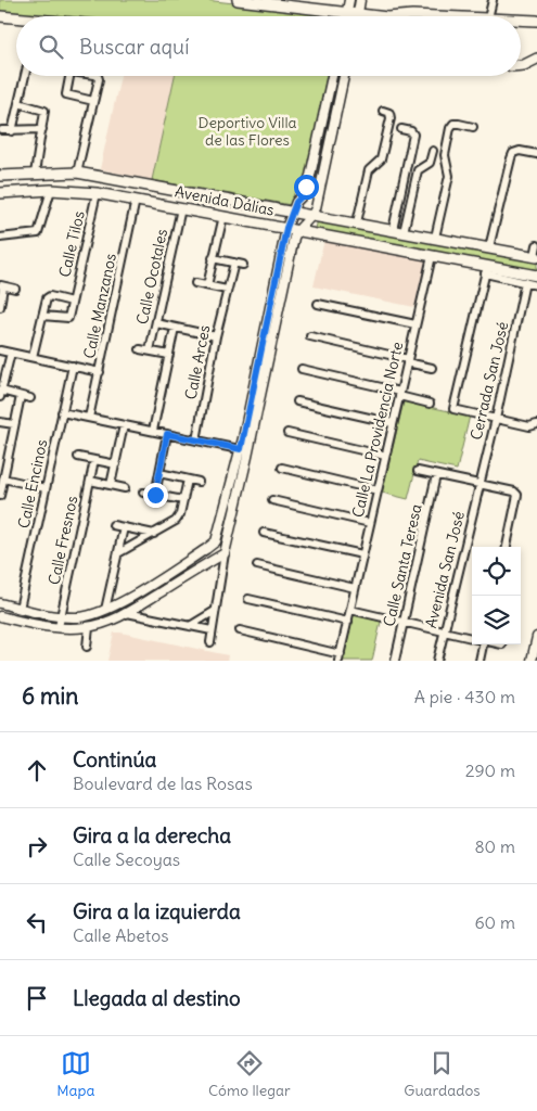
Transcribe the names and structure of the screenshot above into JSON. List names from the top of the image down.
{
  "streets": {
    "main road": ["Avenida Dálias"],
    "street": [
      "Calle Tilos",
      "Calle Ocotales",
      "Calle Manzanos",
      "Calle Arces",
      "Cerrada San José",
      "Calle La Providencia Norte",
      "Calle Encinos",
      "Calle Fresnos",
      "Calle Santa Teresa",
      "Avenida San José"
    ]
  },
  "crossings": [
    ["Avenida Dálias", "Calle Tilos"],
    ["Avenida Dálias", "Calle Ocotales"],
    ["Avenida Dálias", "Calle Manzanos"],
    ["Avenida Dálias", "Calle La Providencia Norte"],
    ["Cerrada San José", "Avenida San José"]
  ],
  "parks": ["Deportivo Villa de las Flores"],
  "page": {
    "search": "Buscar aquí",
    "heading": ["6 min", "A pie · 430 m"],
    "list": [
      ["Continúa", "Boulevard de las Rosas", "290 m"],
      ["Gira a la derecha", "Calle Secoyas", "80 m"],
      ["Gira a la izquierda", "Calle Abetos", "60 m"],
      "Llegada al destino"
    ],
    "nav": ["Mapa", "Cómo llegar", "Guardados"]
  }
}
